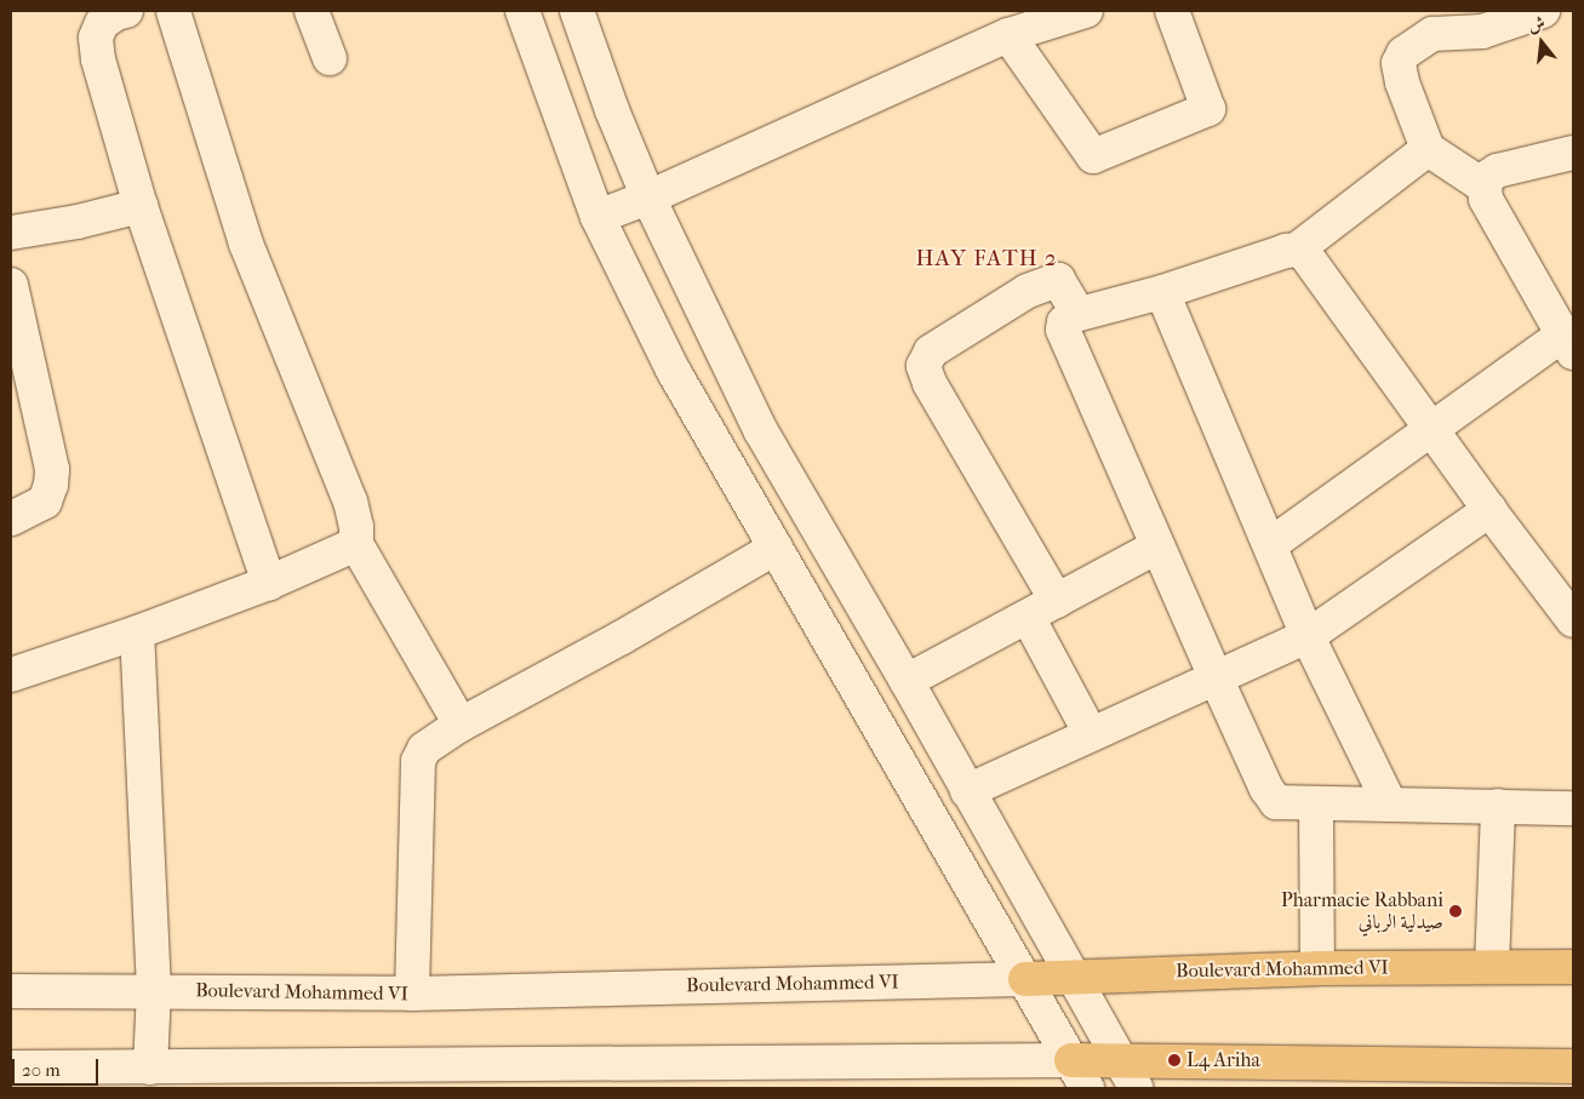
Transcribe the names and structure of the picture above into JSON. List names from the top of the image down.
{
  "streets": {
    "main road": ["Boulevard Mohammed VI"]
  },
  "districts": ["HAY FATH 2"],
  "places": ["Pharmacie Rabbani صيدلية الرباني", "L4 Ariha"],
  "scale_bar": "20 m",
  "north": "top"
}
